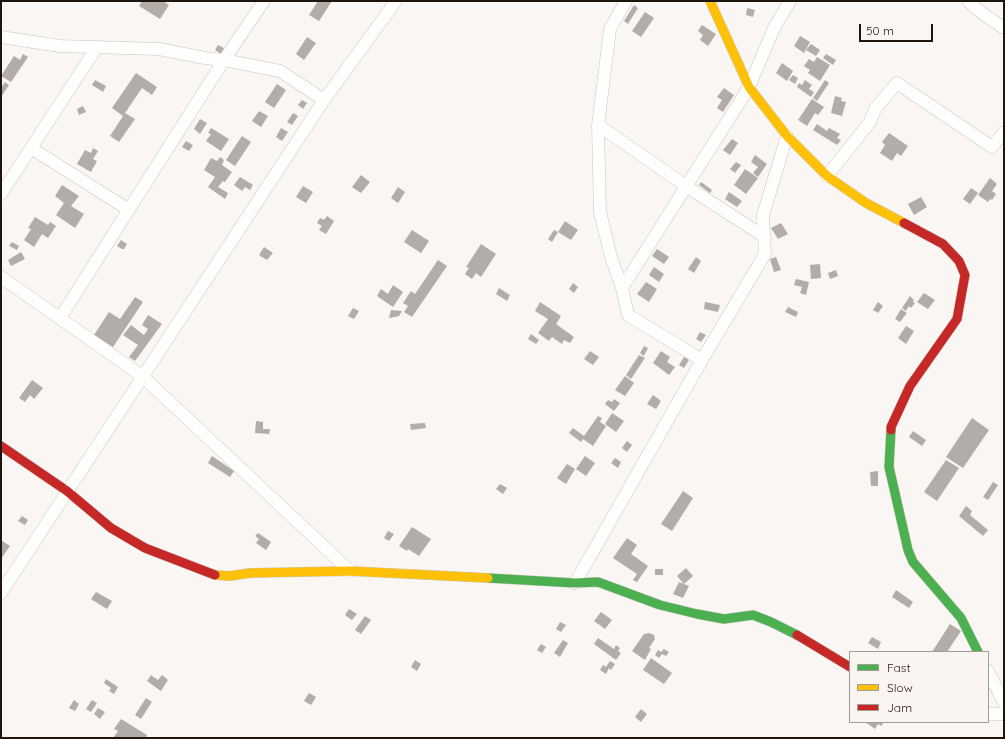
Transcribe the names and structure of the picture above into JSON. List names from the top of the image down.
{
  "legend": ["Fast", "Slow", "Jam"],
  "scale_bar": "50 m"
}
